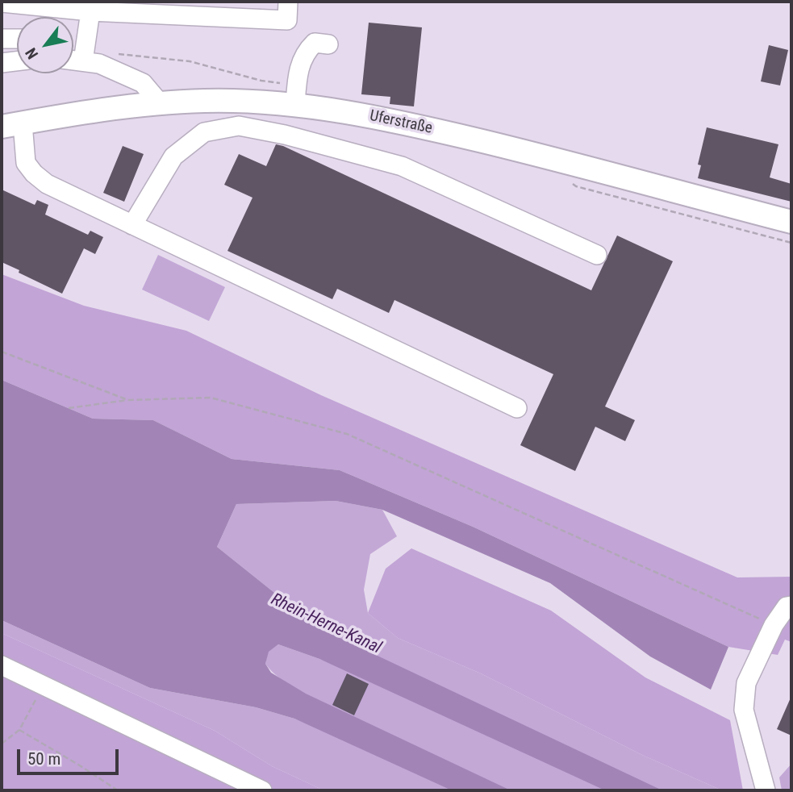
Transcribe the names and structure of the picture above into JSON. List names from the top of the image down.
{
  "streets": {
    "main road": ["Uferstraße"]
  },
  "water": ["Rhein-Herne-Kanal"],
  "scale_bar": "50 m",
  "north": "bottom left"
}
